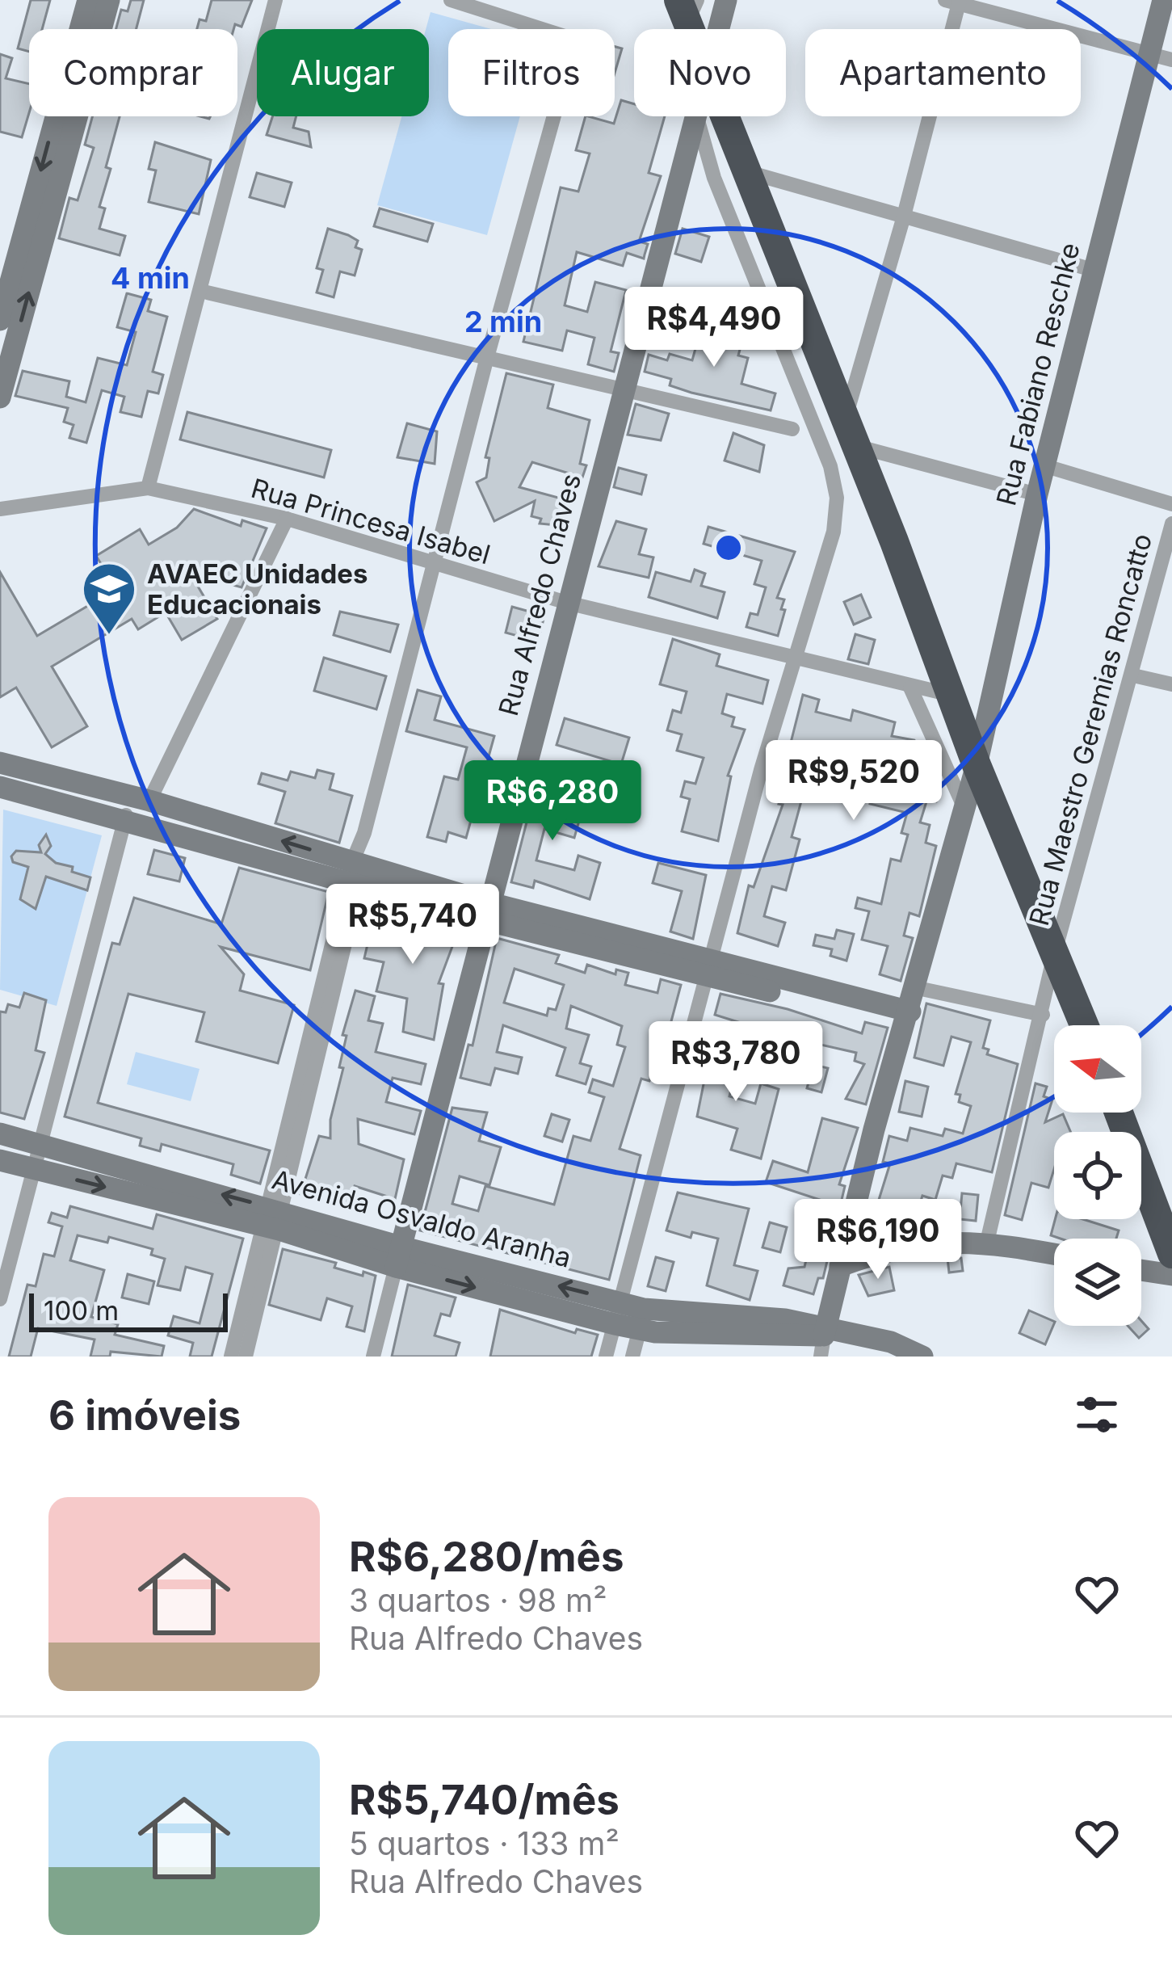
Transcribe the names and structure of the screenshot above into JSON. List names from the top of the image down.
{
  "streets": {
    "street": [
      "Rua Fabiano Reschke",
      "Rua Princesa Isabel",
      "Rua Alfredo Chaves",
      "Rua Maestro Geremias Roncatto",
      "Avenida Osvaldo Aranha"
    ]
  },
  "crossings": [
    ["Rua Fabiano Reschke", "Avenida Osvaldo Aranha"],
    ["Rua Princesa Isabel", "Rua Alfredo Chaves"],
    ["Rua Alfredo Chaves", "Avenida Osvaldo Aranha"]
  ],
  "places": {
    "school or university": ["AVAEC Unidades Educacionais"]
  },
  "scale_bar": "100 m",
  "north": "left",
  "page": {
    "chip": [
      "Comprar",
      "Alugar",
      "Filtros",
      "Novo",
      "Apartamento"
    ],
    "price": [
      "R$4,490",
      "R$9,520",
      "R$6,280",
      "R$5,740",
      "R$3,780",
      "R$6,190"
    ],
    "scale": "100 m",
    "heading": "6 imóveis",
    "list": [
      {
        "name": "R$6,280/mês",
        "note": "3 quartos · 98 m² · Rua Alfredo Chaves"
      },
      {
        "name": "R$5,740/mês",
        "note": "5 quartos · 133 m² · Rua Alfredo Chaves"
      }
    ]
  },
  "rings": ["4 min", "2 min"]
}
